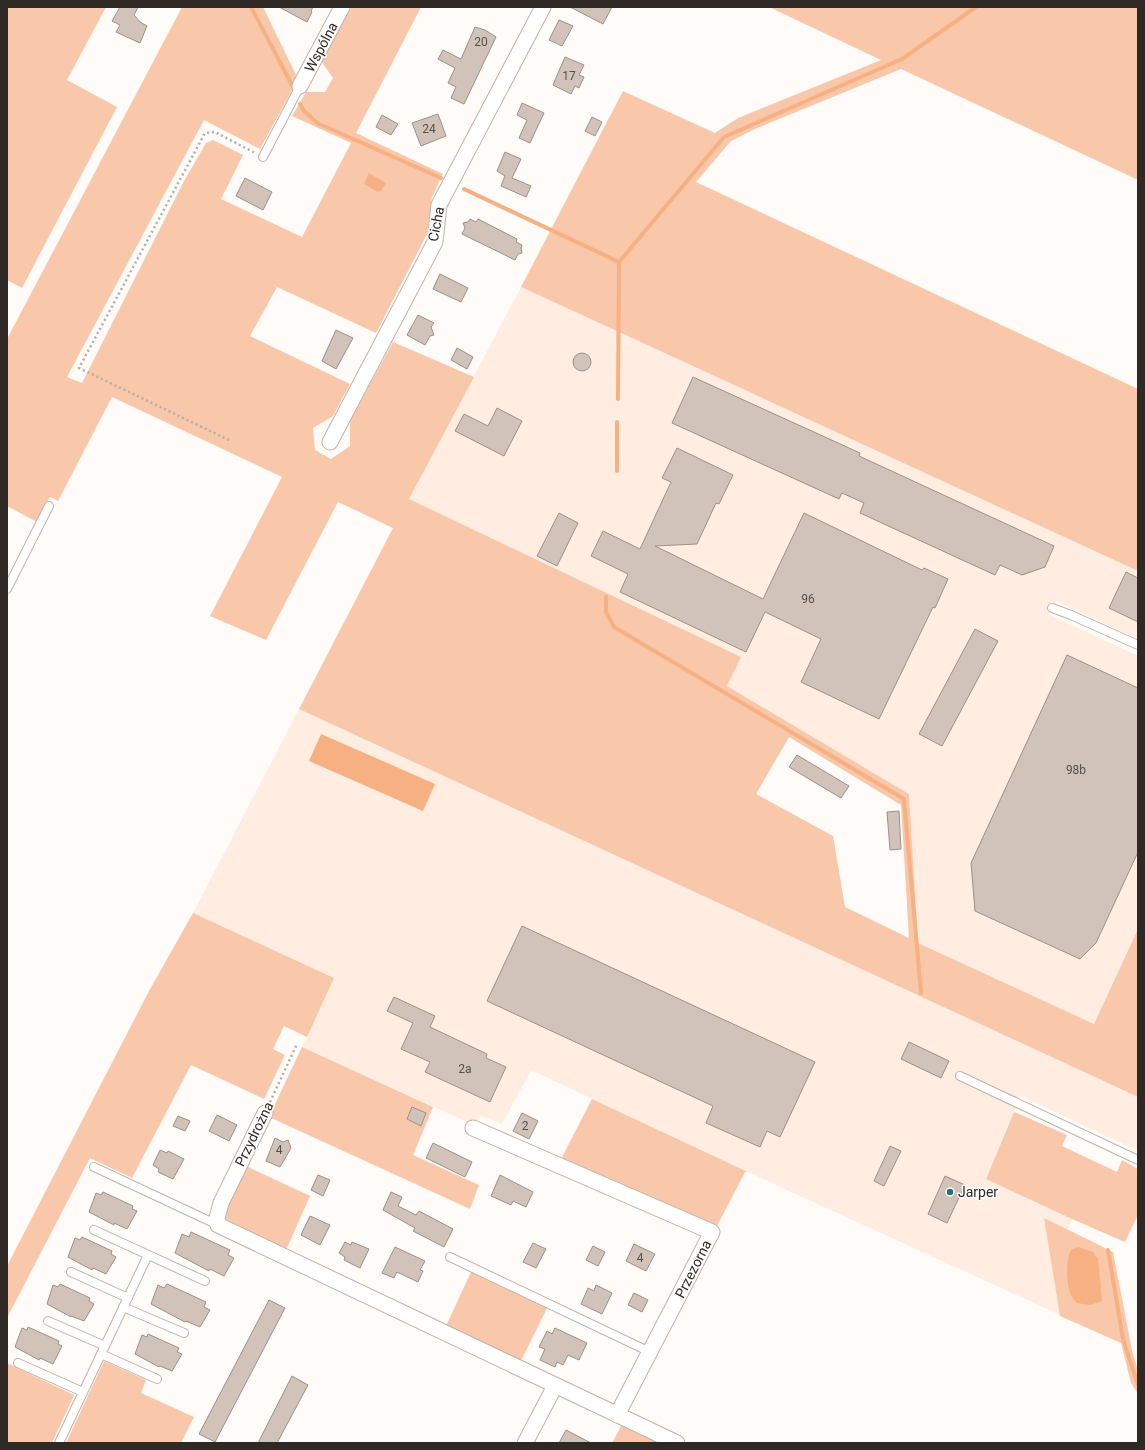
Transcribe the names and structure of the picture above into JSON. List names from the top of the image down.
{
  "streets": {
    "street": [
      "Wspólna",
      "Cicha",
      "Przydrożna",
      "Przezorna"
    ]
  },
  "places": ["Jarper"],
  "house_numbers": [
    "20",
    "17",
    "24",
    "96",
    "98b",
    "2a",
    "2",
    "4",
    "4"
  ]
}
